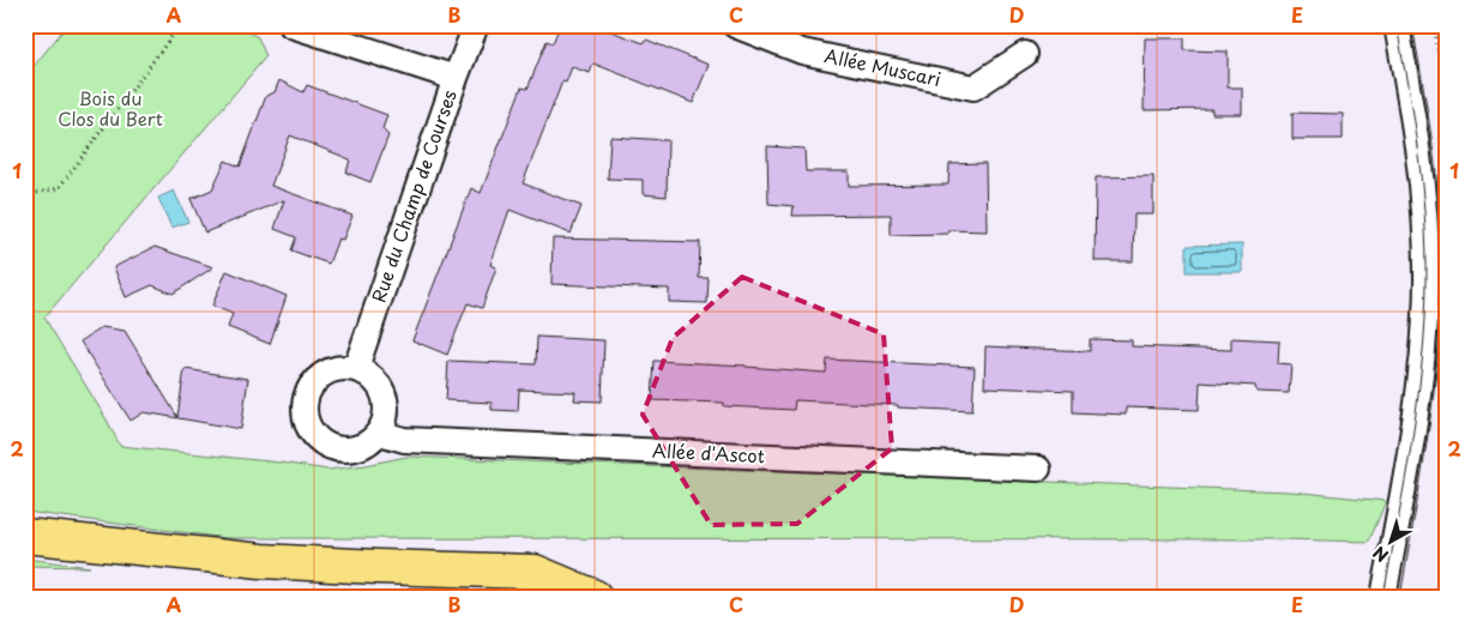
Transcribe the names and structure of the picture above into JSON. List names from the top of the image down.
{
  "streets": {
    "street": ["Allée Muscari", "Rue du Champ de Courses", "Allée d'Ascot"]
  },
  "crossings": [
    ["Rue du Champ de Courses", "Allée d'Ascot"]
  ],
  "parks": ["Bois du Clos du Bert"],
  "north": "bottom left",
  "grid": {
    "columns": [
      "A",
      "B",
      "C",
      "D",
      "E"
    ],
    "rows": ["1", "2"]
  }
}
